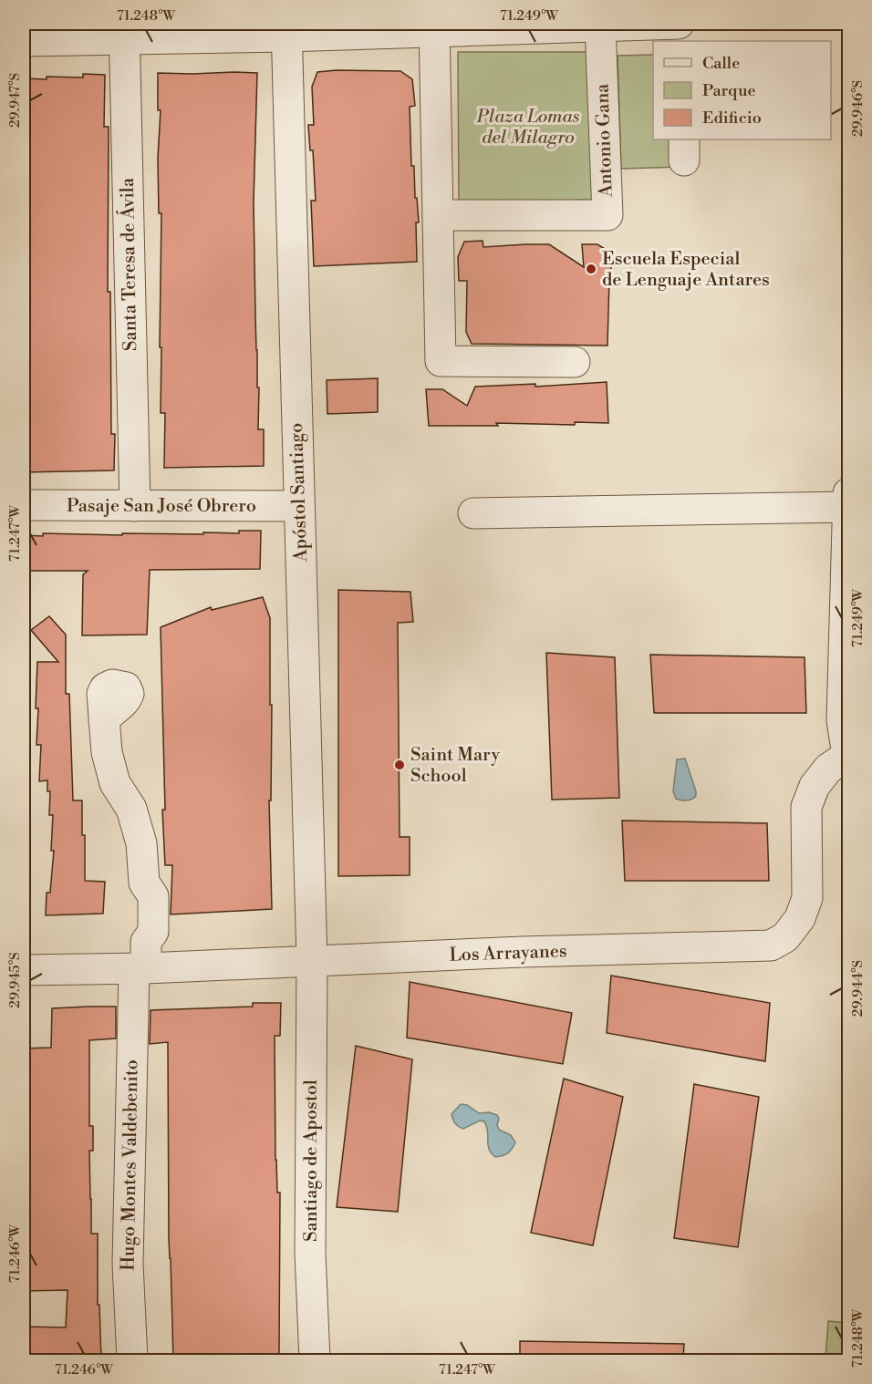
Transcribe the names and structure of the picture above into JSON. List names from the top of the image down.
{
  "streets": {
    "street": [
      "Antonio Gana",
      "Santa Teresa de Ávila",
      "Apóstol Santiago",
      "Pasaje San José Obrero",
      "Los Arrayanes",
      "Santiago de Apostol",
      "Hugo Montes Valdebenito"
    ]
  },
  "crossings": [
    ["Santa Teresa de Ávila", "Pasaje San José Obrero"],
    ["Apóstol Santiago", "Pasaje San José Obrero"],
    ["Apóstol Santiago", "Los Arrayanes"],
    ["Apóstol Santiago", "Santiago de Apostol"],
    ["Los Arrayanes", "Santiago de Apostol"],
    ["Los Arrayanes", "Hugo Montes Valdebenito"]
  ],
  "parks": ["Plaza Lomas del Milagro"],
  "places": ["Escuela Especial de Lenguaje Antares", "Saint Mary School"],
  "legend": ["Calle", "Parque", "Edificio"],
  "coordinates": [
    "71.248°W",
    "71.249°W",
    "29.947°S",
    "29.946°S",
    "71.247°W",
    "29.945°S",
    "29.944°S",
    "71.246°W"
  ]
}
